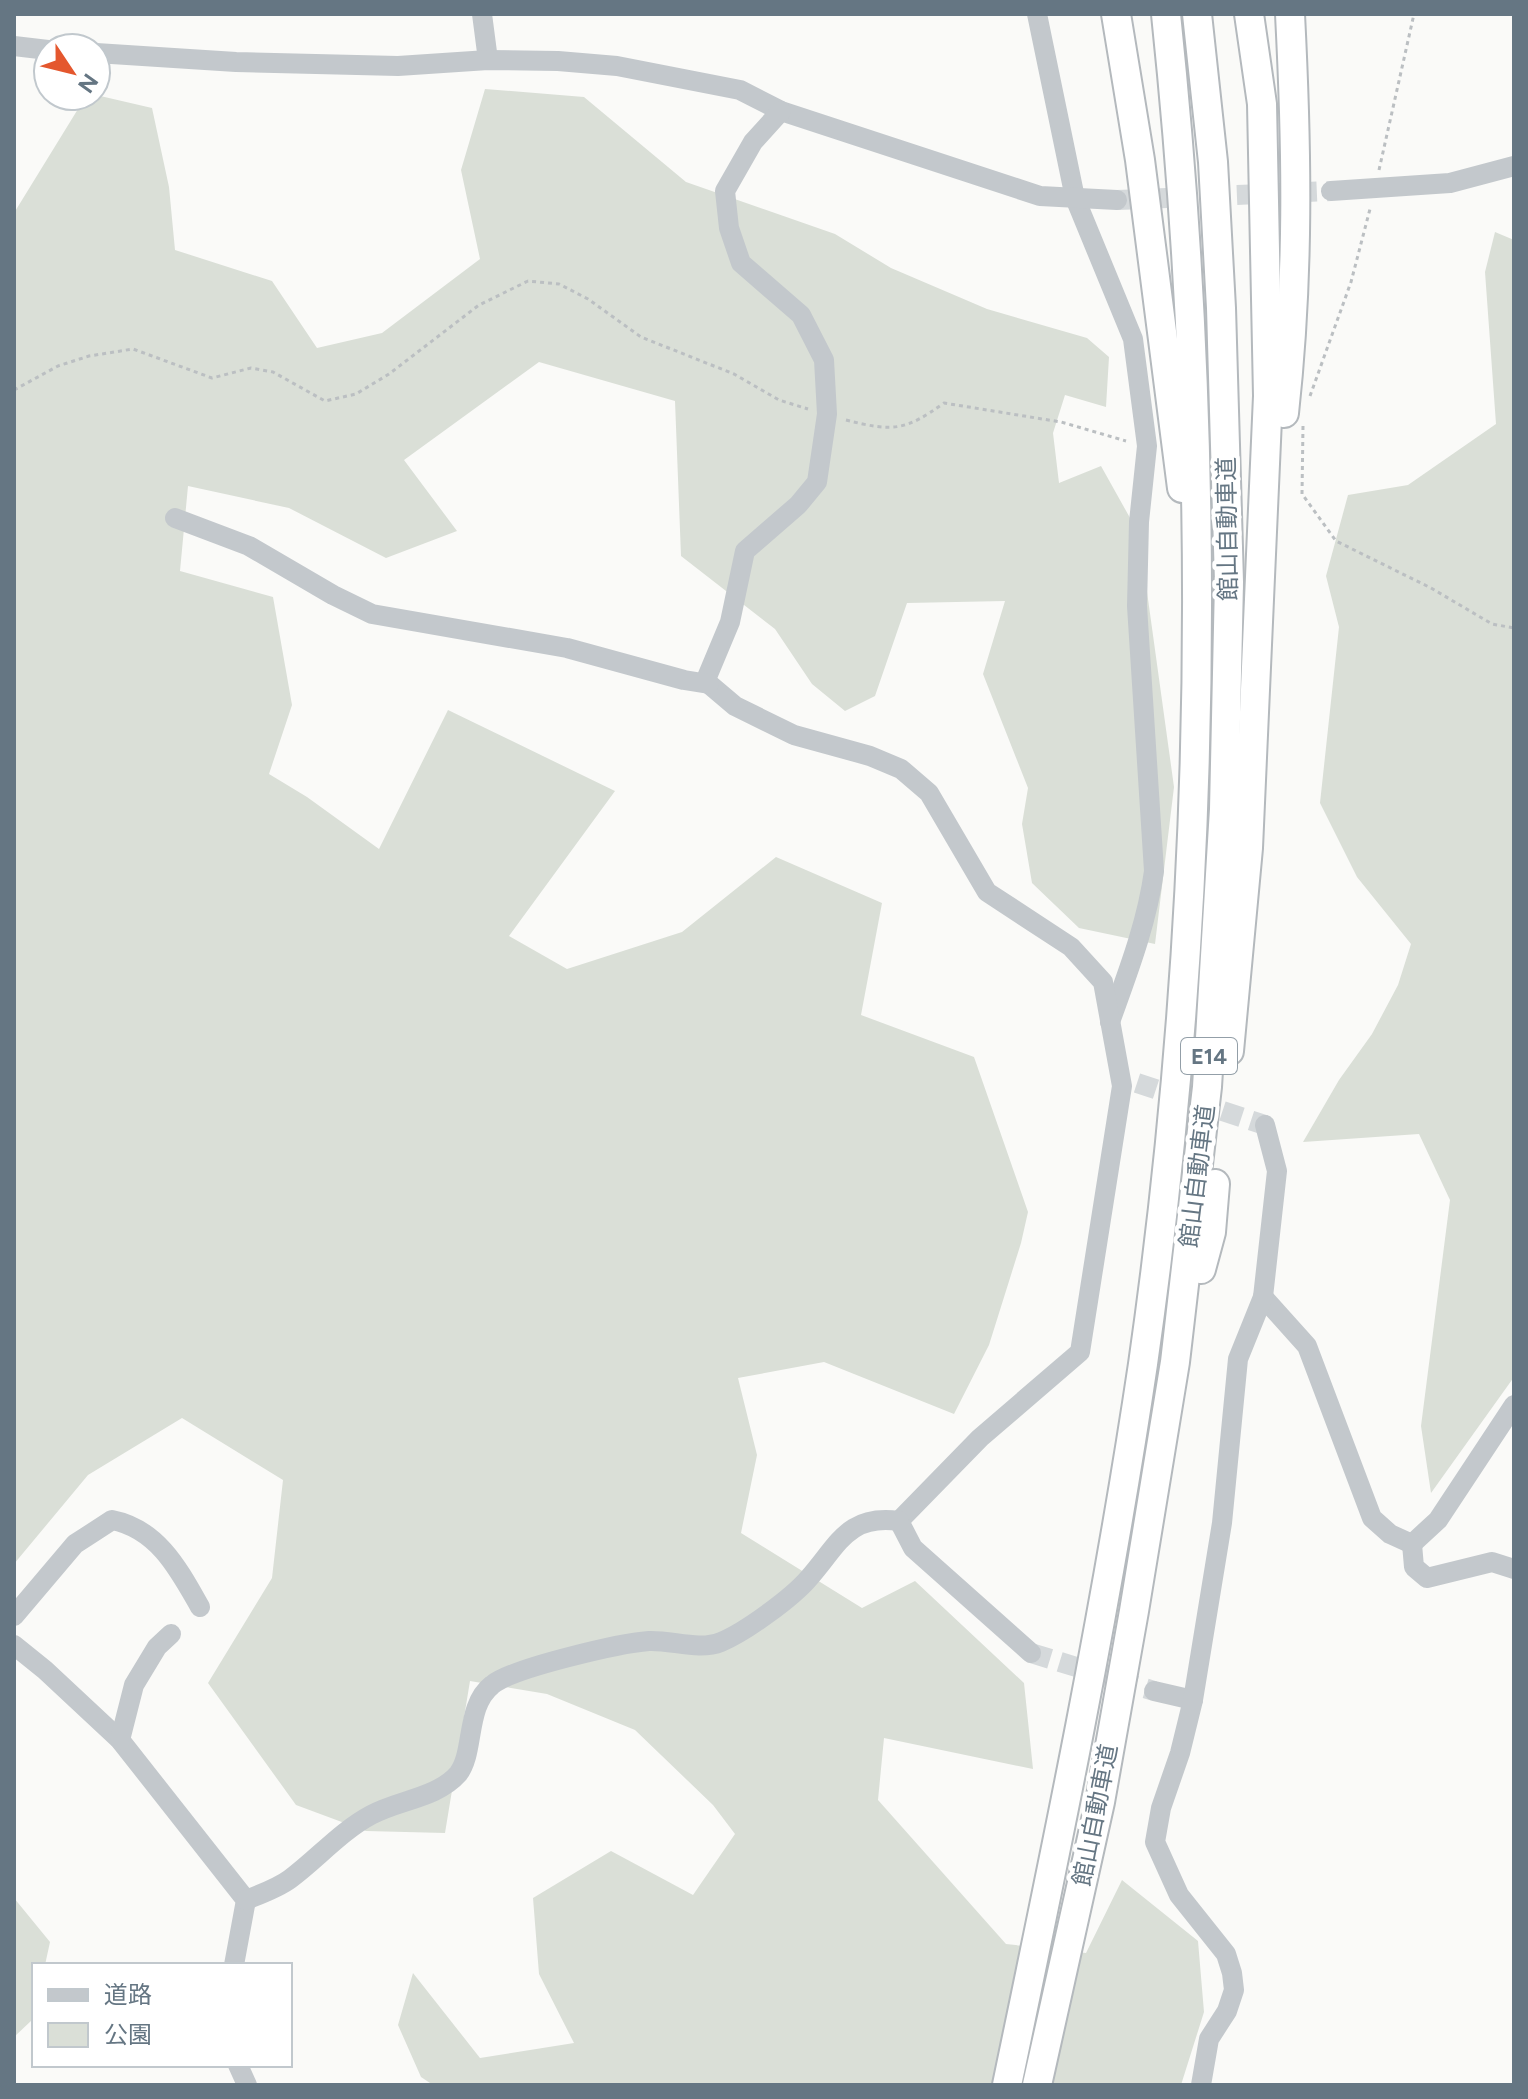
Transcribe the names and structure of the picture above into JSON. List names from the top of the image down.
{
  "streets": {
    "highway": ["館山自動車道", "E14"]
  },
  "legend": ["道路", "公園"],
  "north": "bottom right"
}
